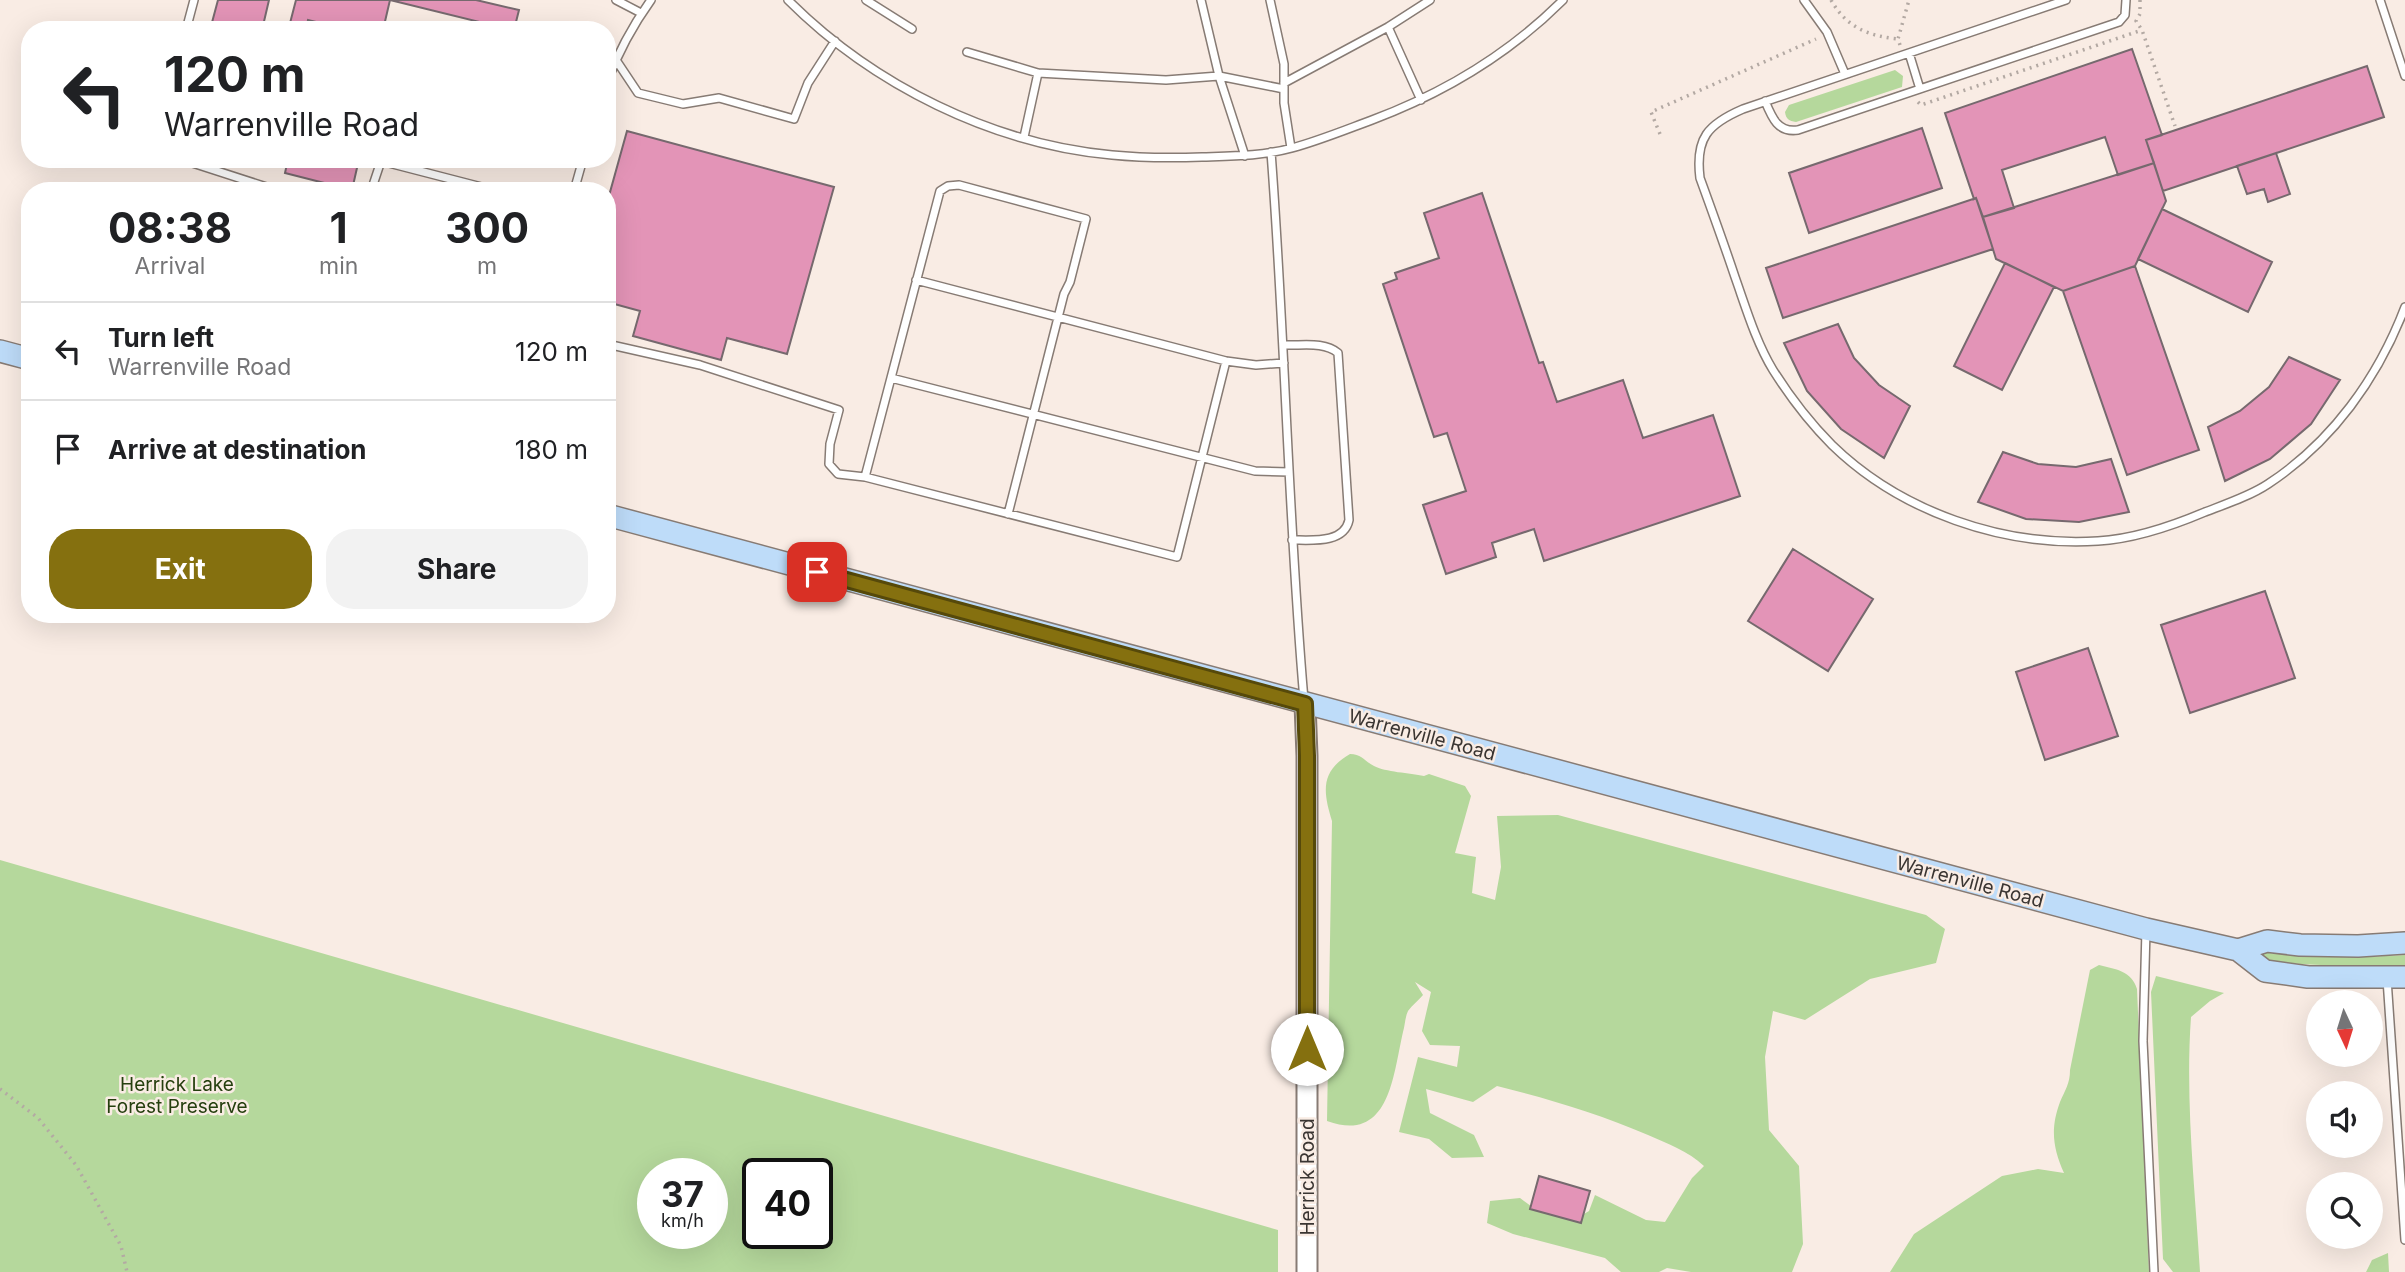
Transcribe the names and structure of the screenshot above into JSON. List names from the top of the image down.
{
  "streets": {
    "main road": ["Warrenville Road"],
    "street": ["Herrick Road"]
  },
  "crossings": [
    ["Warrenville Road", "Herrick Road"]
  ],
  "parks": ["Herrick Lake Forest Preserve"],
  "north": "bottom",
  "page": {
    "turn": ["120 m", "Warrenville Road"],
    "eta": [
      "08:38",
      "Arrival",
      "1",
      "min",
      "300",
      "m"
    ],
    "list": [
      {
        "name": "Turn left",
        "note": "Warrenville Road",
        "value": "120 m"
      },
      {
        "name": "Arrive at destination",
        "value": "180 m"
      }
    ],
    "buttons": ["Exit", "Share"],
    "speed": "37 km/h",
    "limit": "40"
  }
}
